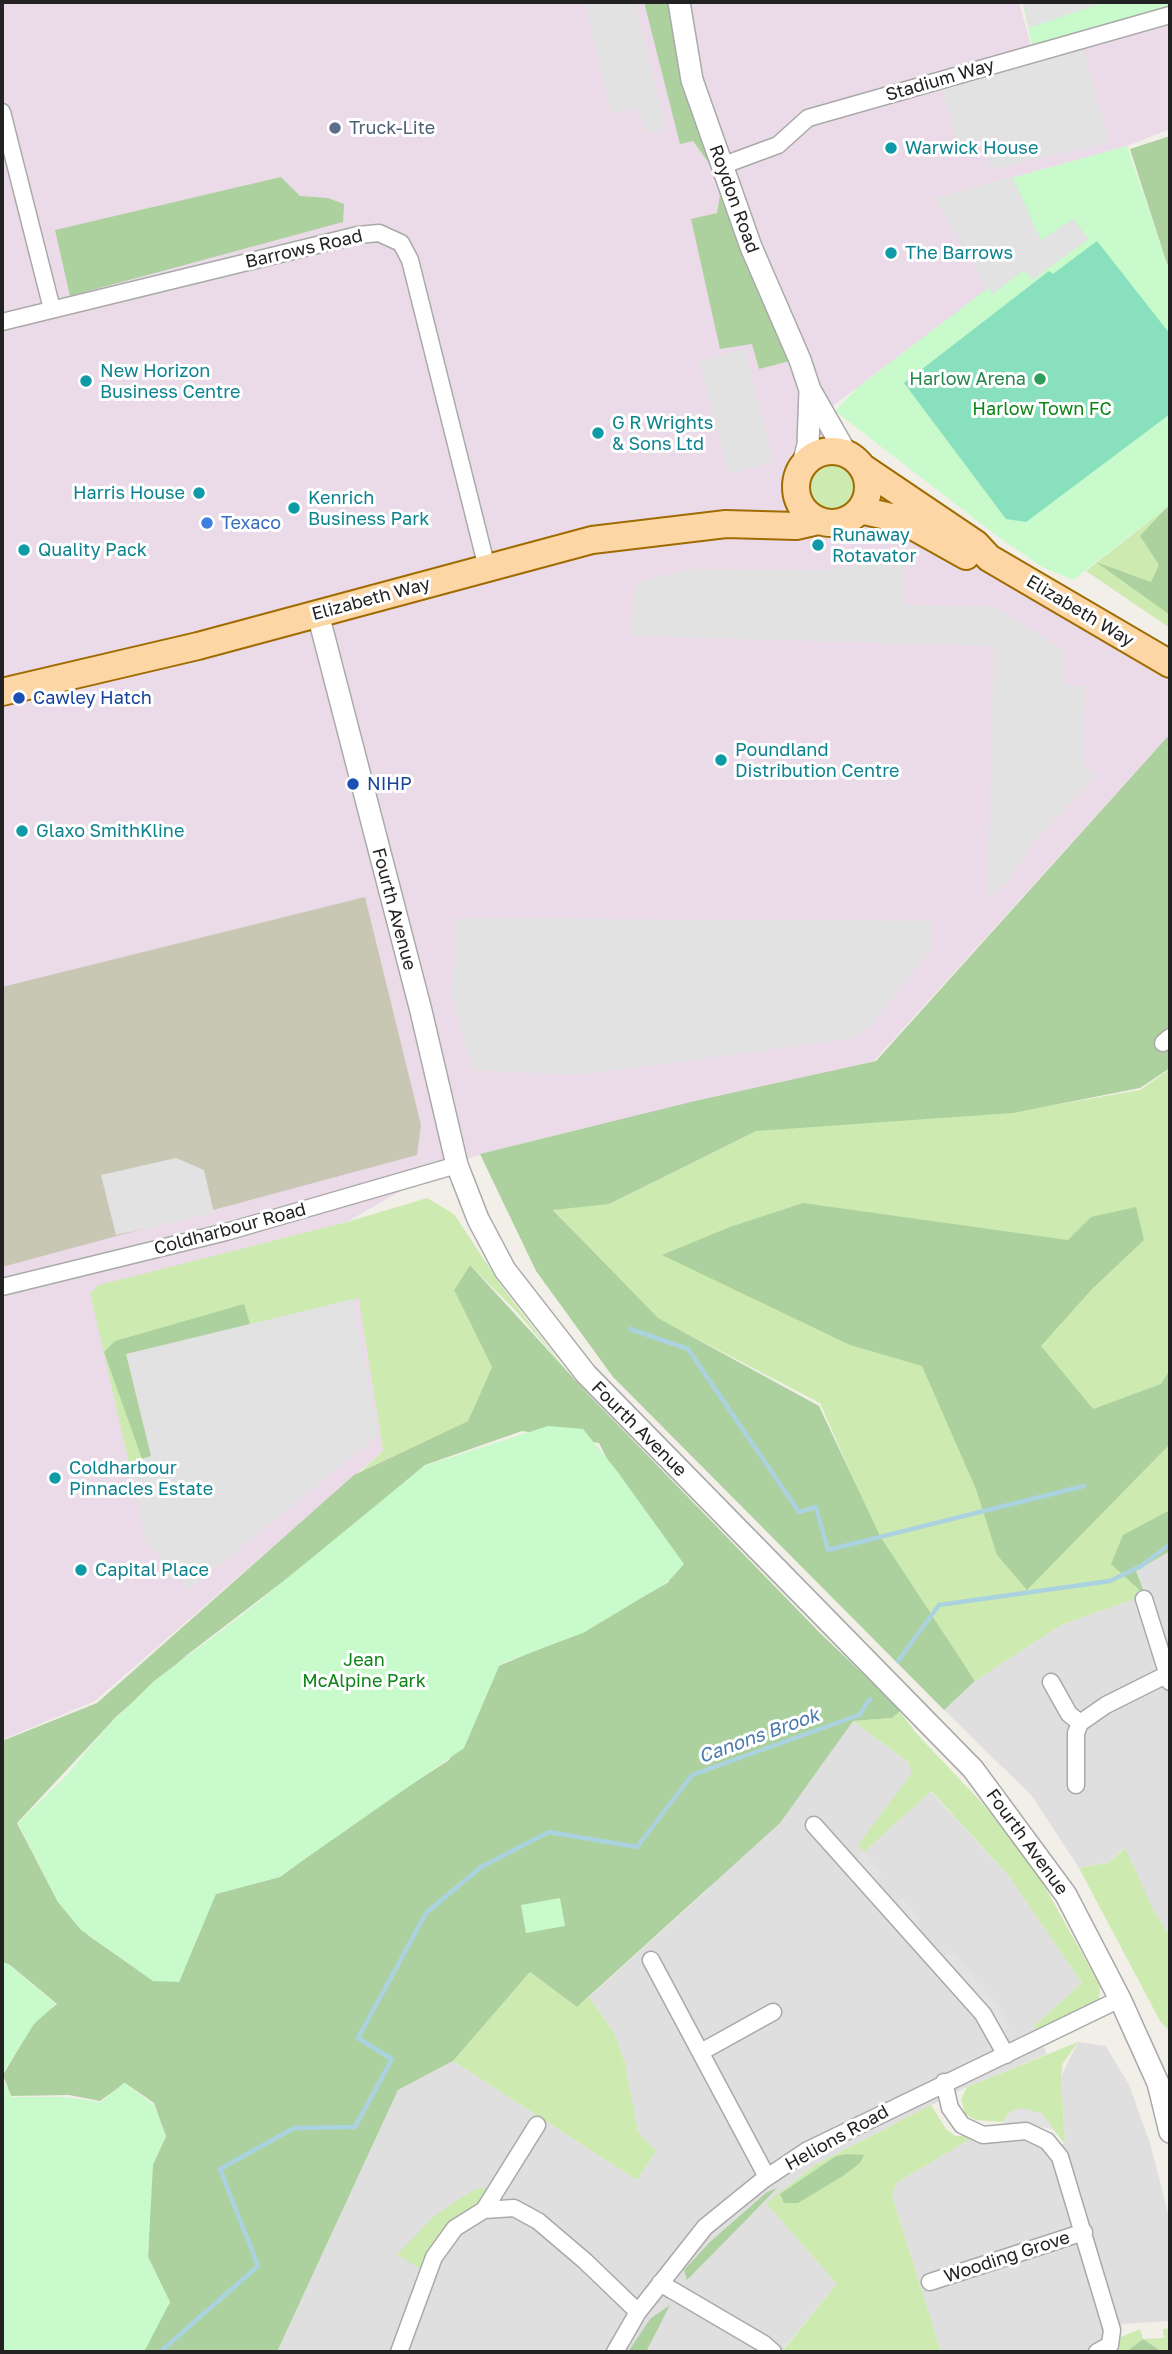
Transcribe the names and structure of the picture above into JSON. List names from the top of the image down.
{
  "streets": {
    "main road": ["Elizabeth Way"],
    "street": [
      "Stadium Way",
      "Roydon Road",
      "Barrows Road",
      "Fourth Avenue",
      "Coldharbour Road",
      "Helions Road",
      "Wooding Grove"
    ]
  },
  "crossings": [
    ["Stadium Way", "Roydon Road"],
    ["Roydon Road", "Elizabeth Way"],
    ["Barrows Road", "Elizabeth Way"],
    ["Elizabeth Way", "Fourth Avenue"],
    ["Fourth Avenue", "Coldharbour Road"],
    ["Fourth Avenue", "Helions Road"],
    ["Helions Road", "Wooding Grove"]
  ],
  "water": ["Canons Brook"],
  "parks": ["Harlow Town FC", "Jean McAlpine Park"],
  "places": [
    "Truck-Lite",
    "Warwick House",
    "The Barrows",
    "Harlow Arena",
    "New Horizon Business Centre",
    "G R Wrights & Sons Ltd",
    "Harris House",
    "Kenrich Business Park",
    "Texaco",
    "Runaway Rotavator",
    "Quality Pack",
    "Cawley Hatch",
    "Poundland Distribution Centre",
    "NIHP",
    "Glaxo SmithKline",
    "Coldharbour Pinnacles Estate",
    "Capital Place"
  ]
}
